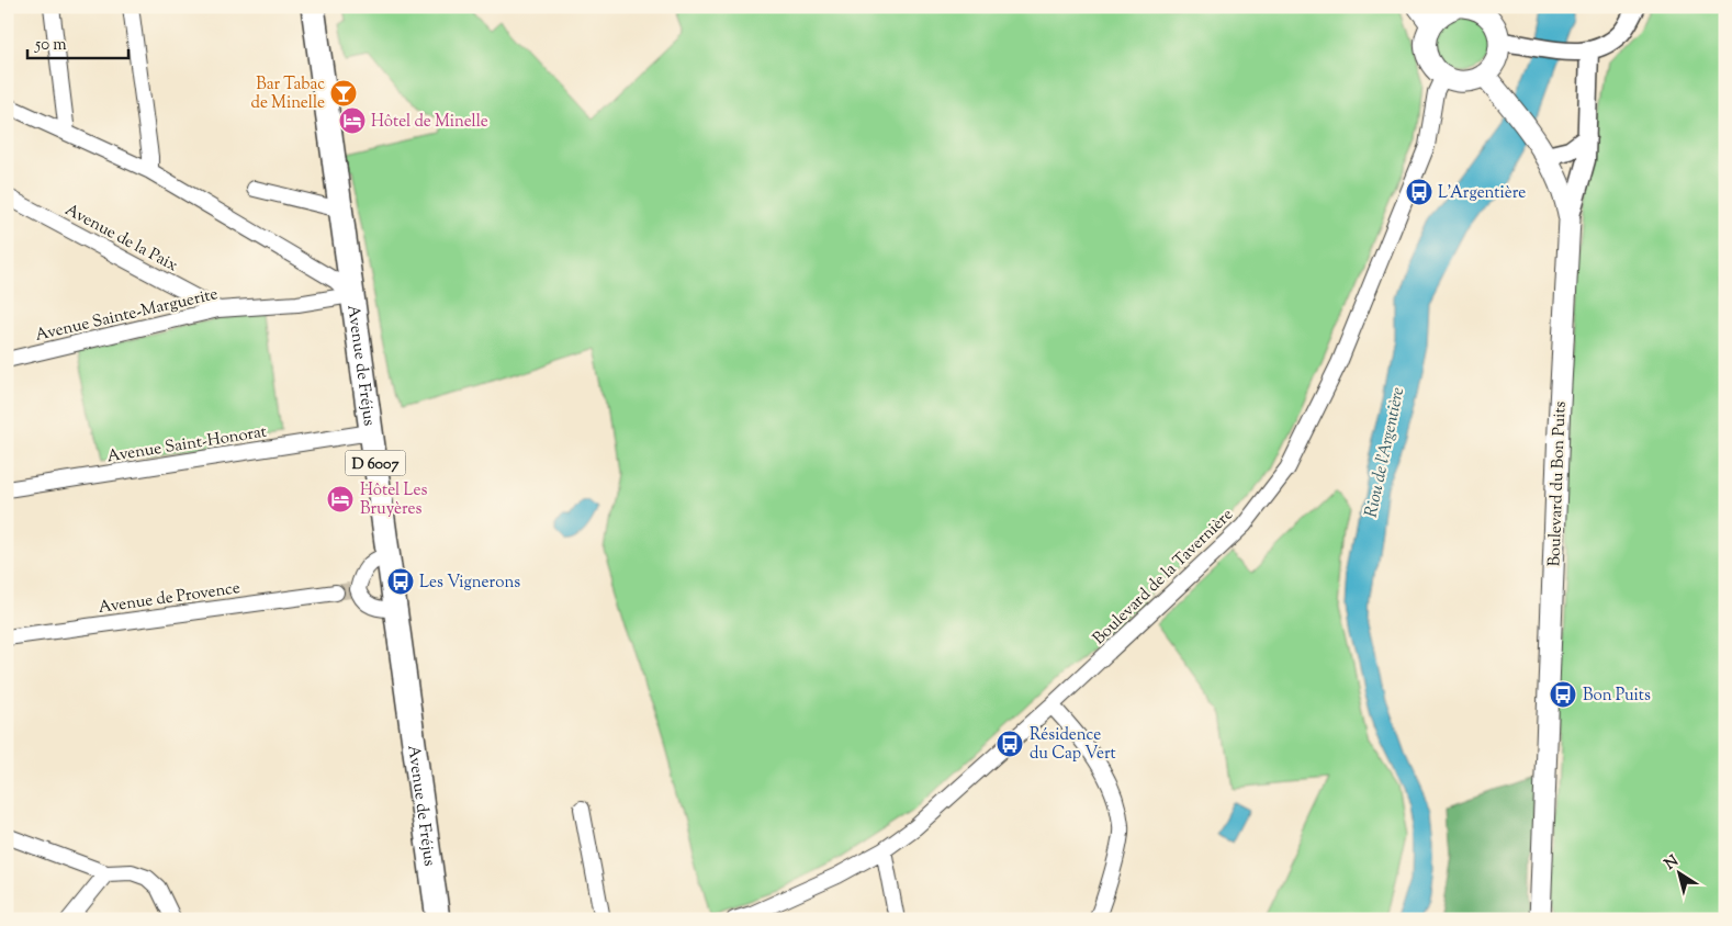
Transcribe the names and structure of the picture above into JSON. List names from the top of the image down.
{
  "streets": {
    "main road": ["Avenue de Fréjus", "D 6007", "Boulevard du Bon Puits"],
    "street": [
      "Avenue de la Paix",
      "Avenue Sainte-Marguerite",
      "Avenue Saint-Honorat",
      "Boulevard de la Tavernière",
      "Avenue de Provence"
    ]
  },
  "crossings": [
    ["Avenue de la Paix", "Avenue Sainte-Marguerite"],
    ["Avenue Sainte-Marguerite", "Avenue de Fréjus"],
    ["Avenue de Fréjus", "Avenue Saint-Honorat"],
    ["Boulevard du Bon Puits", "Boulevard de la Tavernière"]
  ],
  "water": ["Riou de l'Argentière"],
  "places": {
    "bar": ["Bar Tabac de Minelle"],
    "hotel": ["Hôtel de Minelle", "Hôtel Les Bruyères"],
    "bus stop": [
      "L'Argentière",
      "Les Vignerons",
      "Bon Puits",
      "Résidence du Cap Vert"
    ]
  },
  "scale_bar": "50 m",
  "north": "top left"
}
